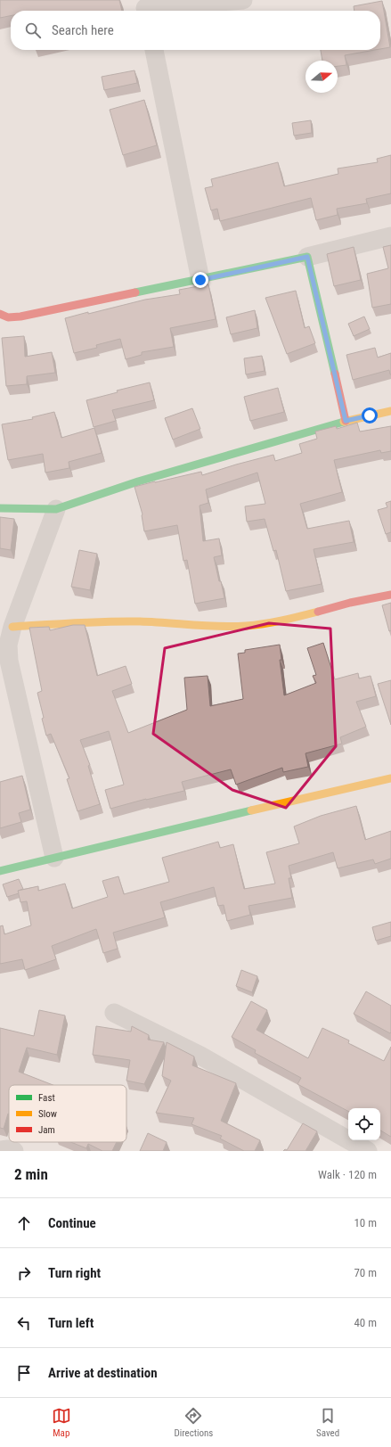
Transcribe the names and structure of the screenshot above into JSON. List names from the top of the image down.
{
  "legend": ["Fast", "Slow", "Jam"],
  "north": "right",
  "page": {
    "search": "Search here",
    "heading": ["2 min", "Walk · 120 m"],
    "list": [
      ["Continue", "10 m"],
      ["Turn right", "70 m"],
      ["Turn left", "40 m"],
      "Arrive at destination"
    ],
    "nav": ["Map", "Directions", "Saved"]
  }
}
